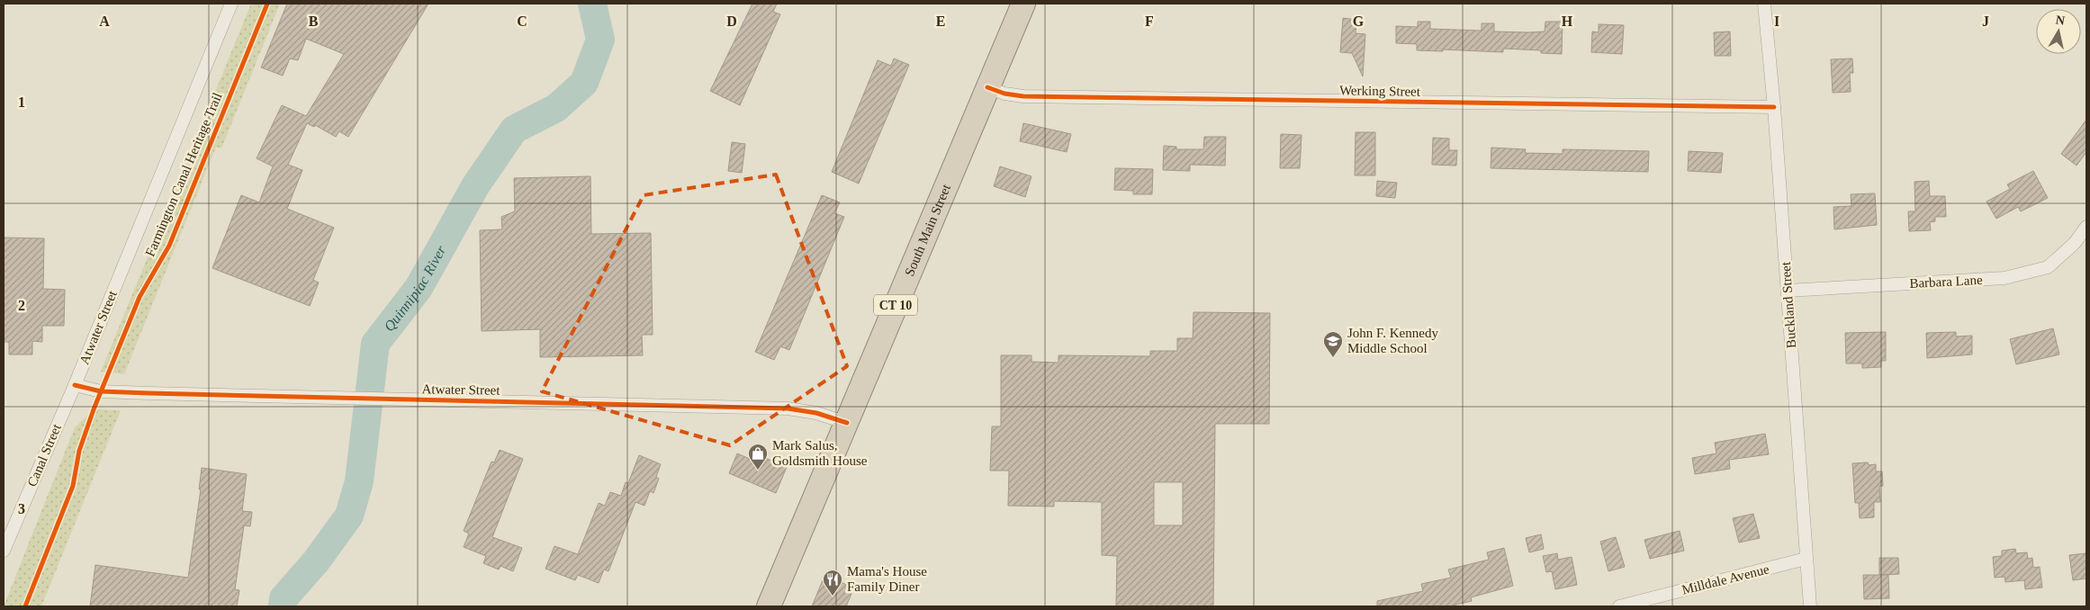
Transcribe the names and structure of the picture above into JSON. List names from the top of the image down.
{
  "streets": {
    "highway": ["South Main Street", "CT 10"],
    "street": [
      "Werking Street",
      "Barbara Lane",
      "Buckland Street",
      "Atwater Street",
      "Canal Street",
      "Milldale Avenue"
    ],
    "cycle path": ["Farmington Canal Heritage Trail"]
  },
  "crossings": [
    ["Werking Street", "South Main Street"],
    ["Werking Street", "Buckland Street"],
    ["South Main Street", "Atwater Street"],
    ["Barbara Lane", "Buckland Street"],
    ["Buckland Street", "Milldale Avenue"],
    ["Atwater Street", "Canal Street"]
  ],
  "water": ["Quinnipiac River"],
  "places": {
    "school or university": ["John F. Kennedy Middle School"],
    "shop": ["Mark Salus, Goldsmith House"],
    "restaurant": ["Mama's House Family Diner"]
  },
  "north": "top",
  "grid": {
    "columns": [
      "A",
      "B",
      "C",
      "D",
      "E",
      "F",
      "G",
      "H",
      "I",
      "J"
    ],
    "rows": ["1", "2", "3"]
  }
}
